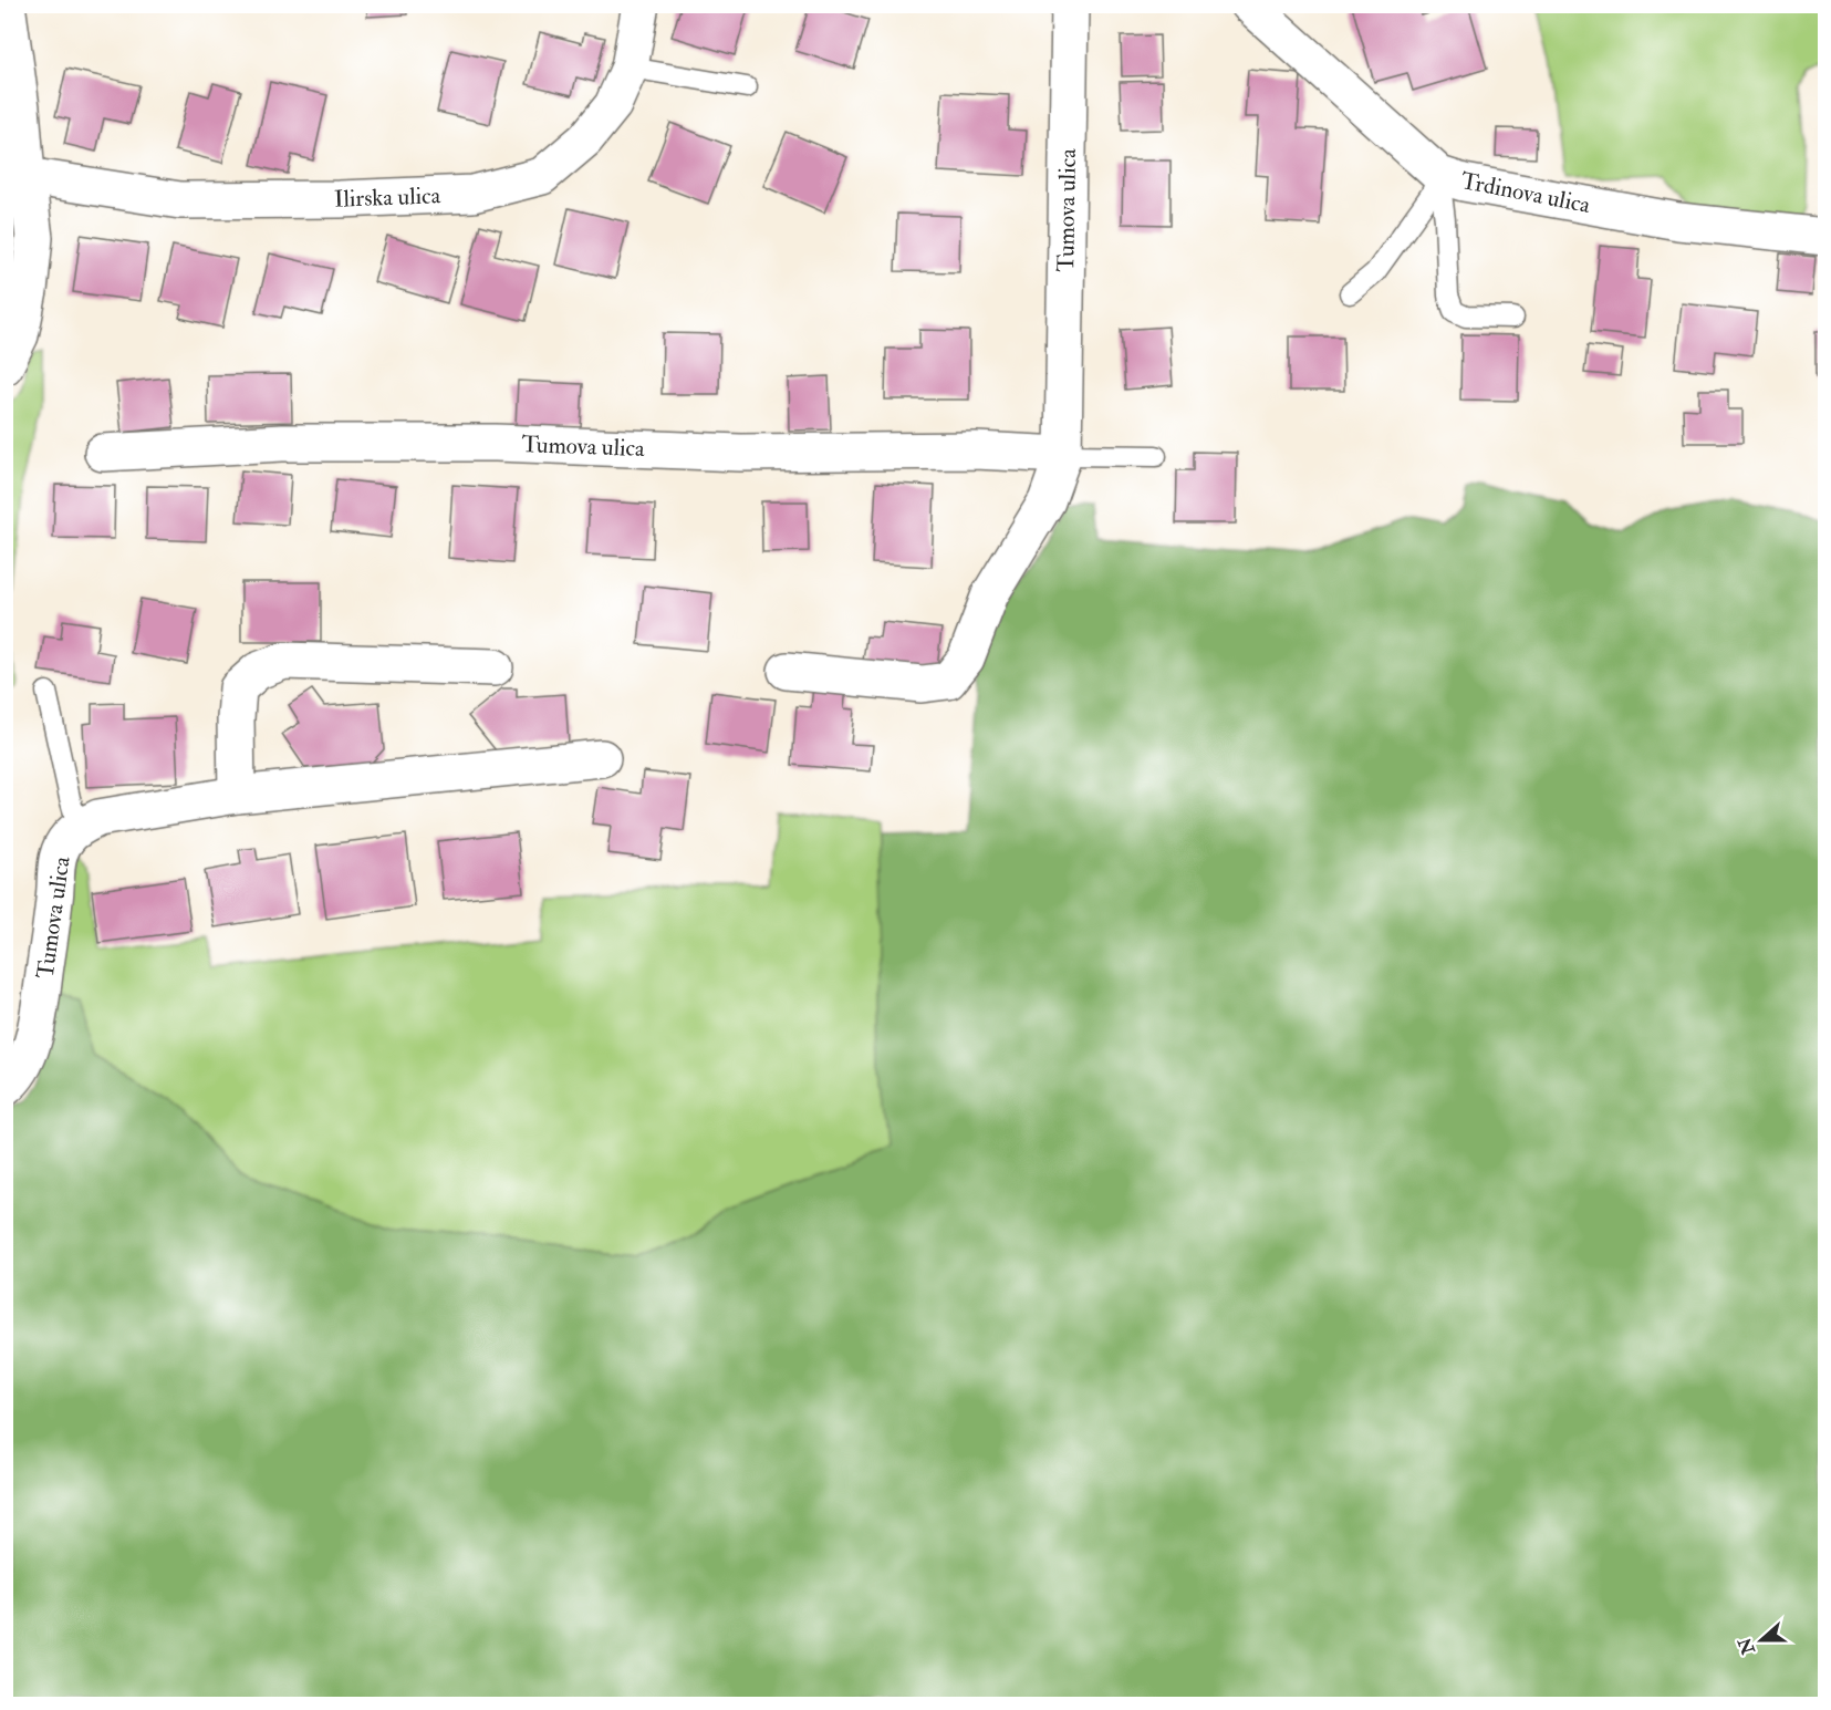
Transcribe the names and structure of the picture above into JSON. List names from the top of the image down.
{
  "streets": {
    "street": ["Trdinova ulica", "Ilirska ulica", "Tumova ulica"]
  },
  "north": "left"
}
